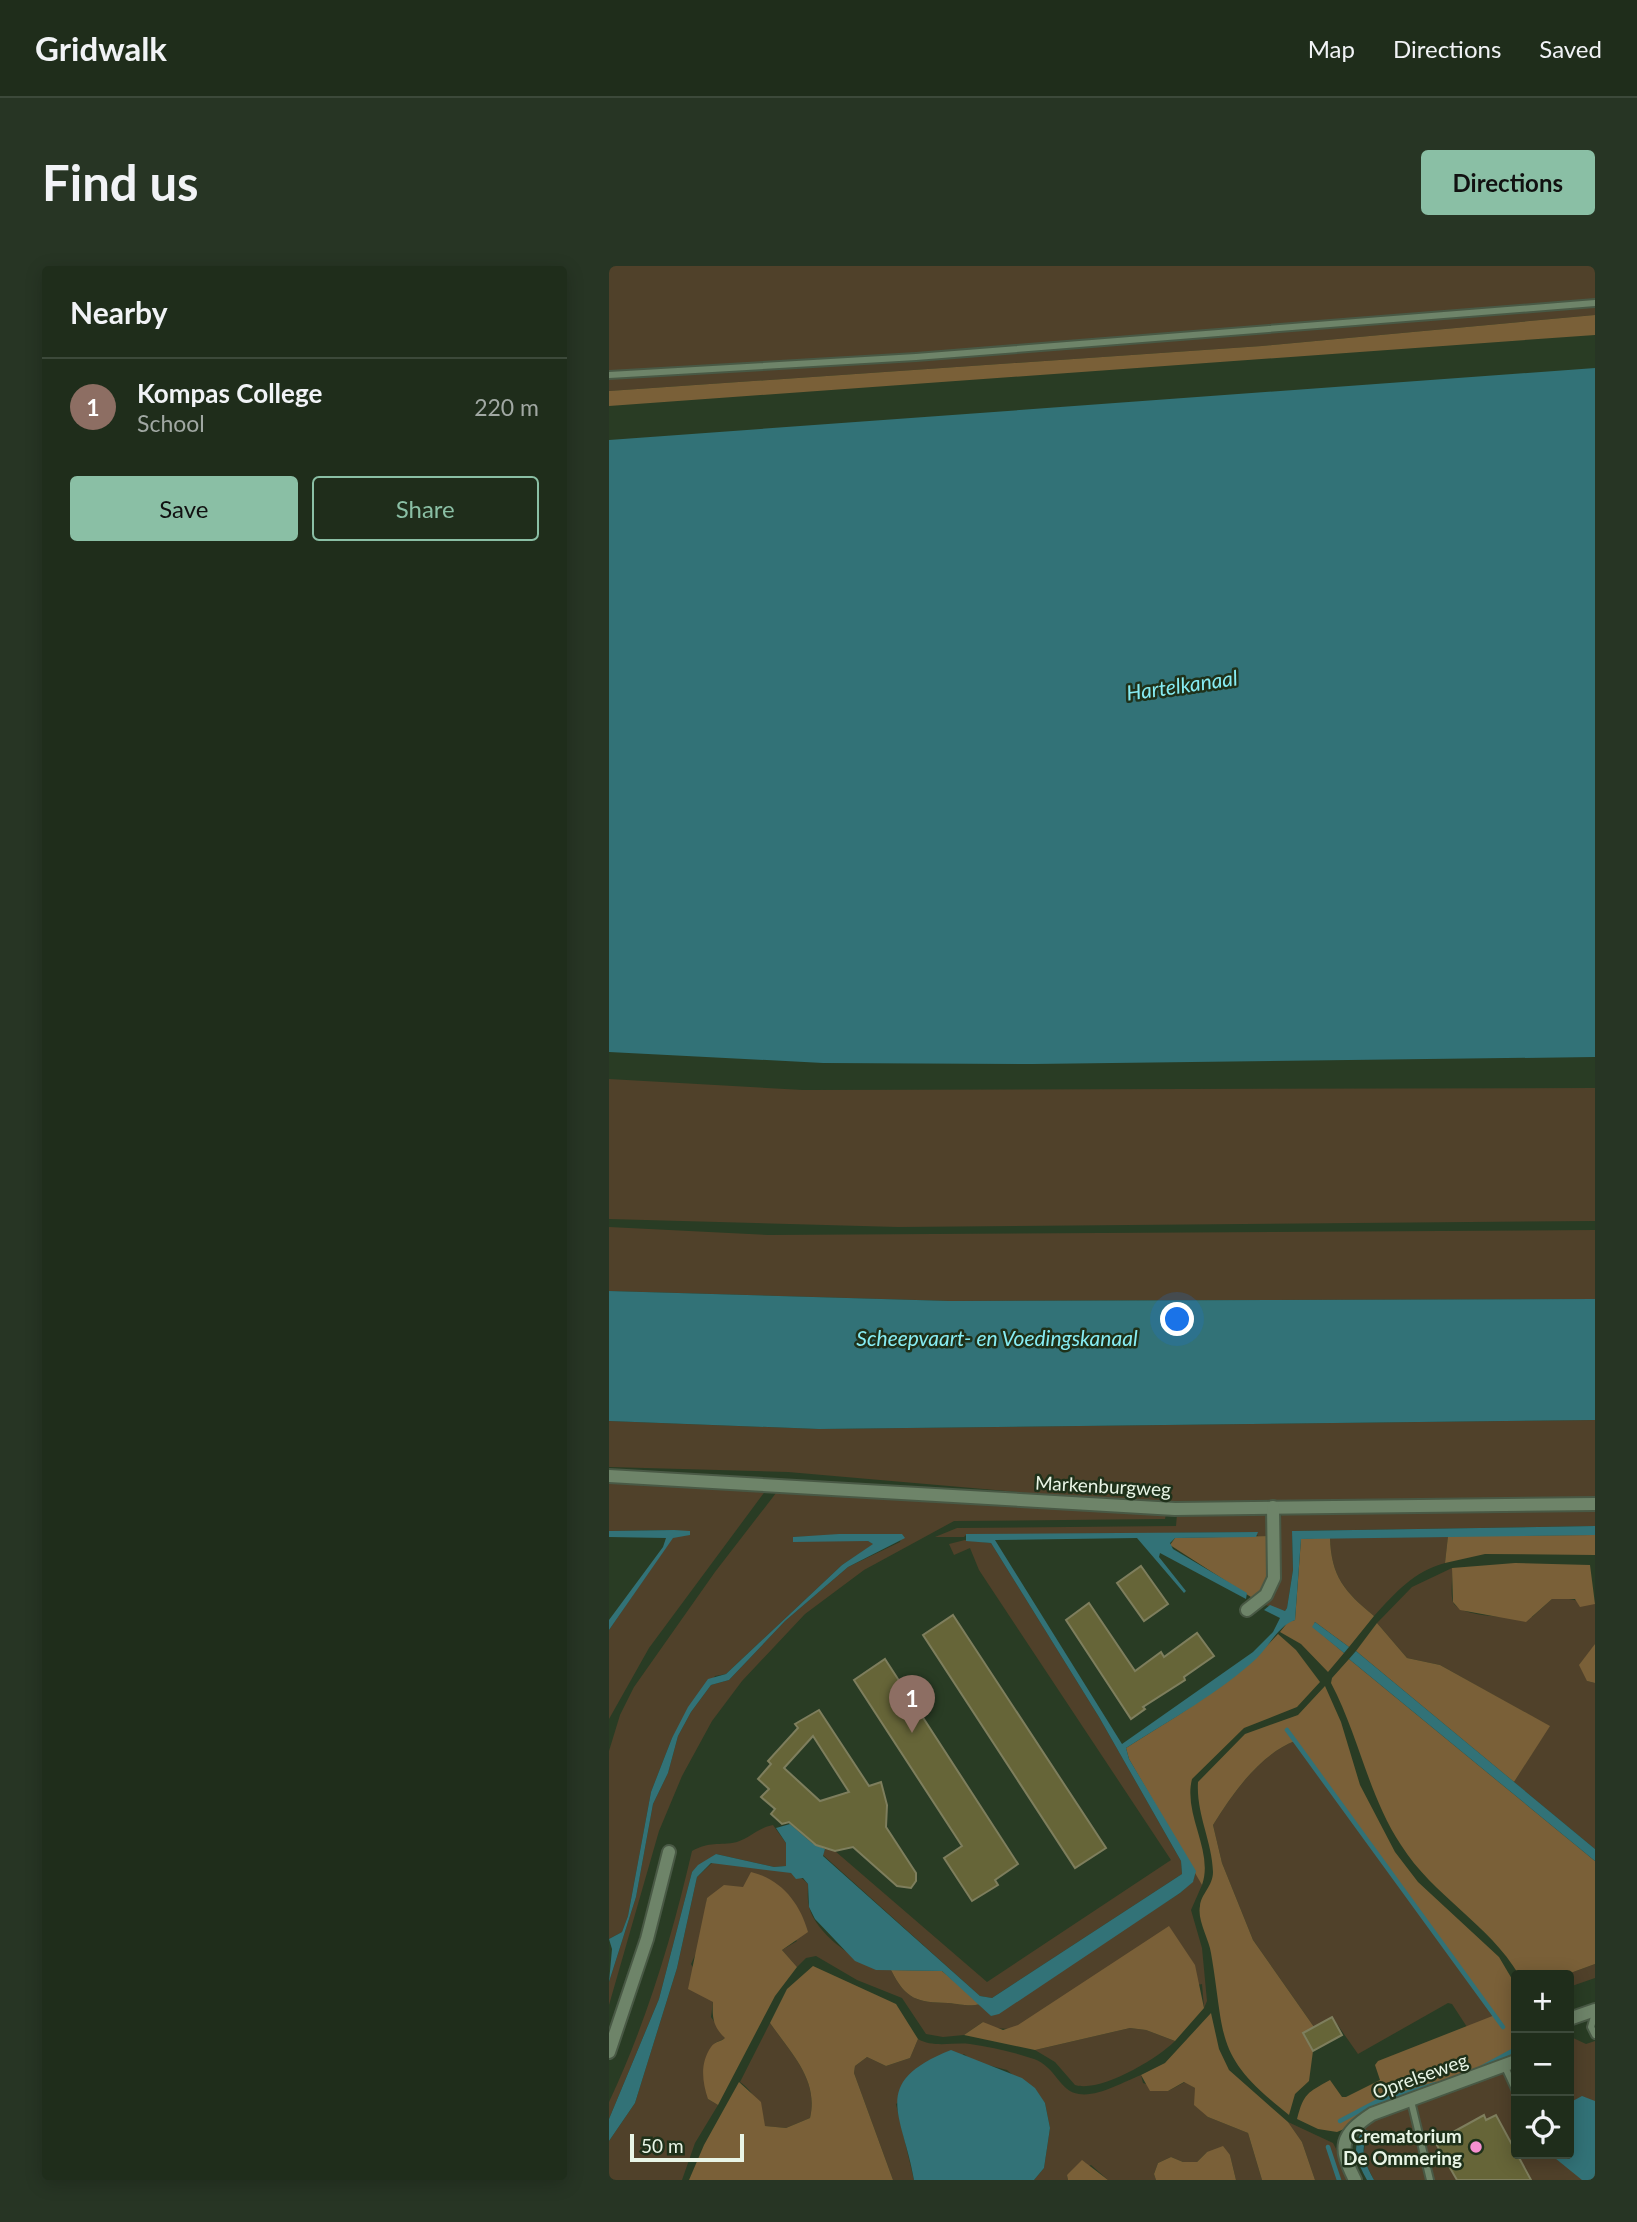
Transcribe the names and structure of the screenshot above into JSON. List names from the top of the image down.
{
  "streets": {
    "street": ["Markenburgweg", "Oprelseweg"]
  },
  "water": ["Hartelkanaal", "Scheepvaart- en Voedingskanaal"],
  "places": ["Crematorium De Ommering"],
  "scale_bar": "50 m",
  "page": {
    "header": "Gridwalk",
    "nav": ["Map", "Directions", "Saved"],
    "buttons": [
      "Directions",
      ["Save", "Share"]
    ],
    "title": "Find us",
    "heading": "Nearby",
    "list": [
      {
        "mark": "1",
        "name": "Kompas College",
        "note": "School",
        "value": "220 m"
      }
    ],
    "pins": "1",
    "map_buttons": ["+", "−"],
    "scale": "50 m"
  }
}
